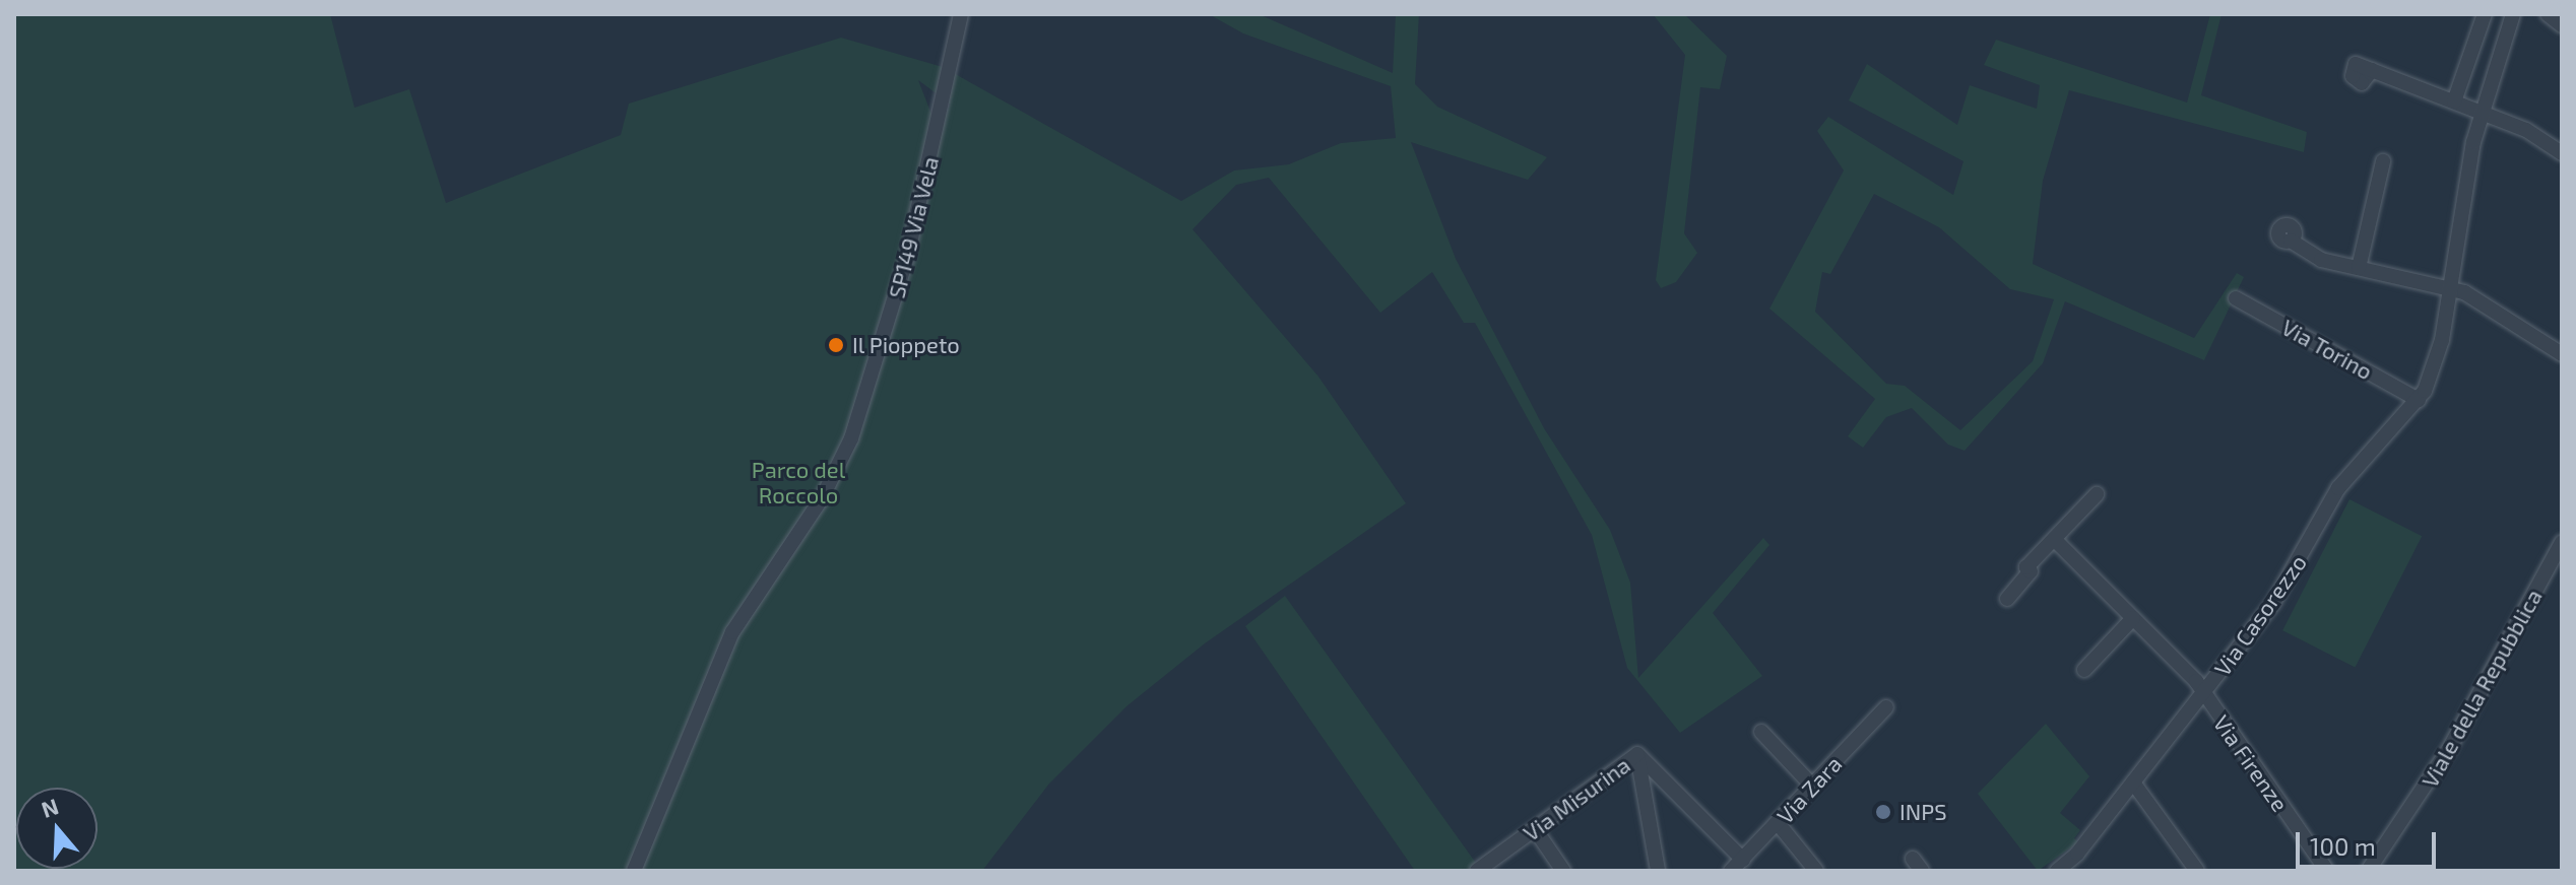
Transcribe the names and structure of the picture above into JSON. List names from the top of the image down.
{
  "streets": {
    "street": [
      "SP149 Via Vela",
      "Via Torino",
      "Via Casorezzo",
      "Viale della Repubblica",
      "Via Firenze",
      "Via Zara",
      "Via Misurina"
    ]
  },
  "crossings": [
    ["Via Torino", "Via Casorezzo"],
    ["Via Casorezzo", "Via Firenze"]
  ],
  "parks": ["Parco del Roccolo"],
  "places": ["Il Pioppeto", "INPS"],
  "scale_bar": "100 m",
  "north": "top"
}
